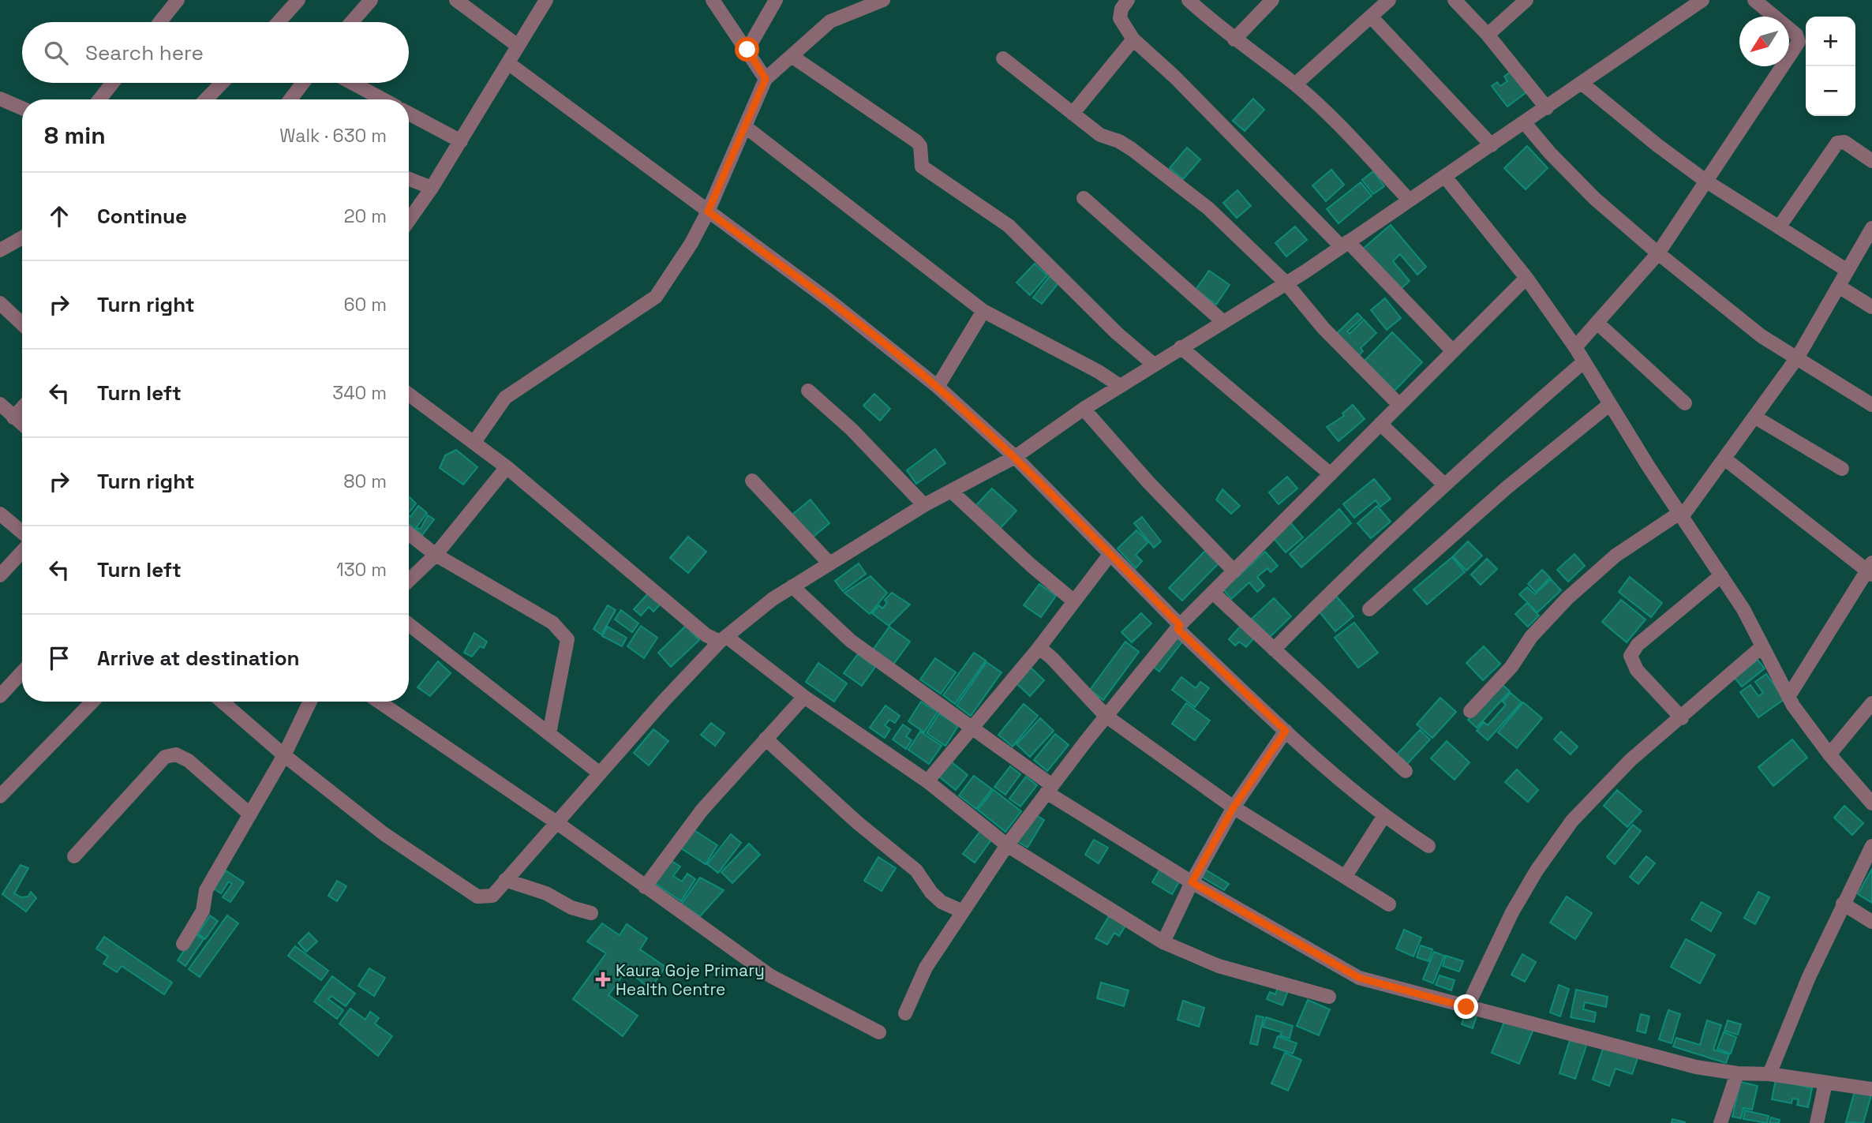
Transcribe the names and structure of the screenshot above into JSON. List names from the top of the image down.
{
  "places": {
    "health": ["Kaura Goje Primary Health Centre"]
  },
  "north": "bottom left",
  "page": {
    "map_buttons": ["+", "−"],
    "search": "Search here",
    "heading": ["8 min", "Walk · 630 m"],
    "list": [
      ["Continue", "20 m"],
      ["Turn right", "60 m"],
      ["Turn left", "340 m"],
      ["Turn right", "80 m"],
      ["Turn left", "130 m"],
      "Arrive at destination"
    ]
  }
}
